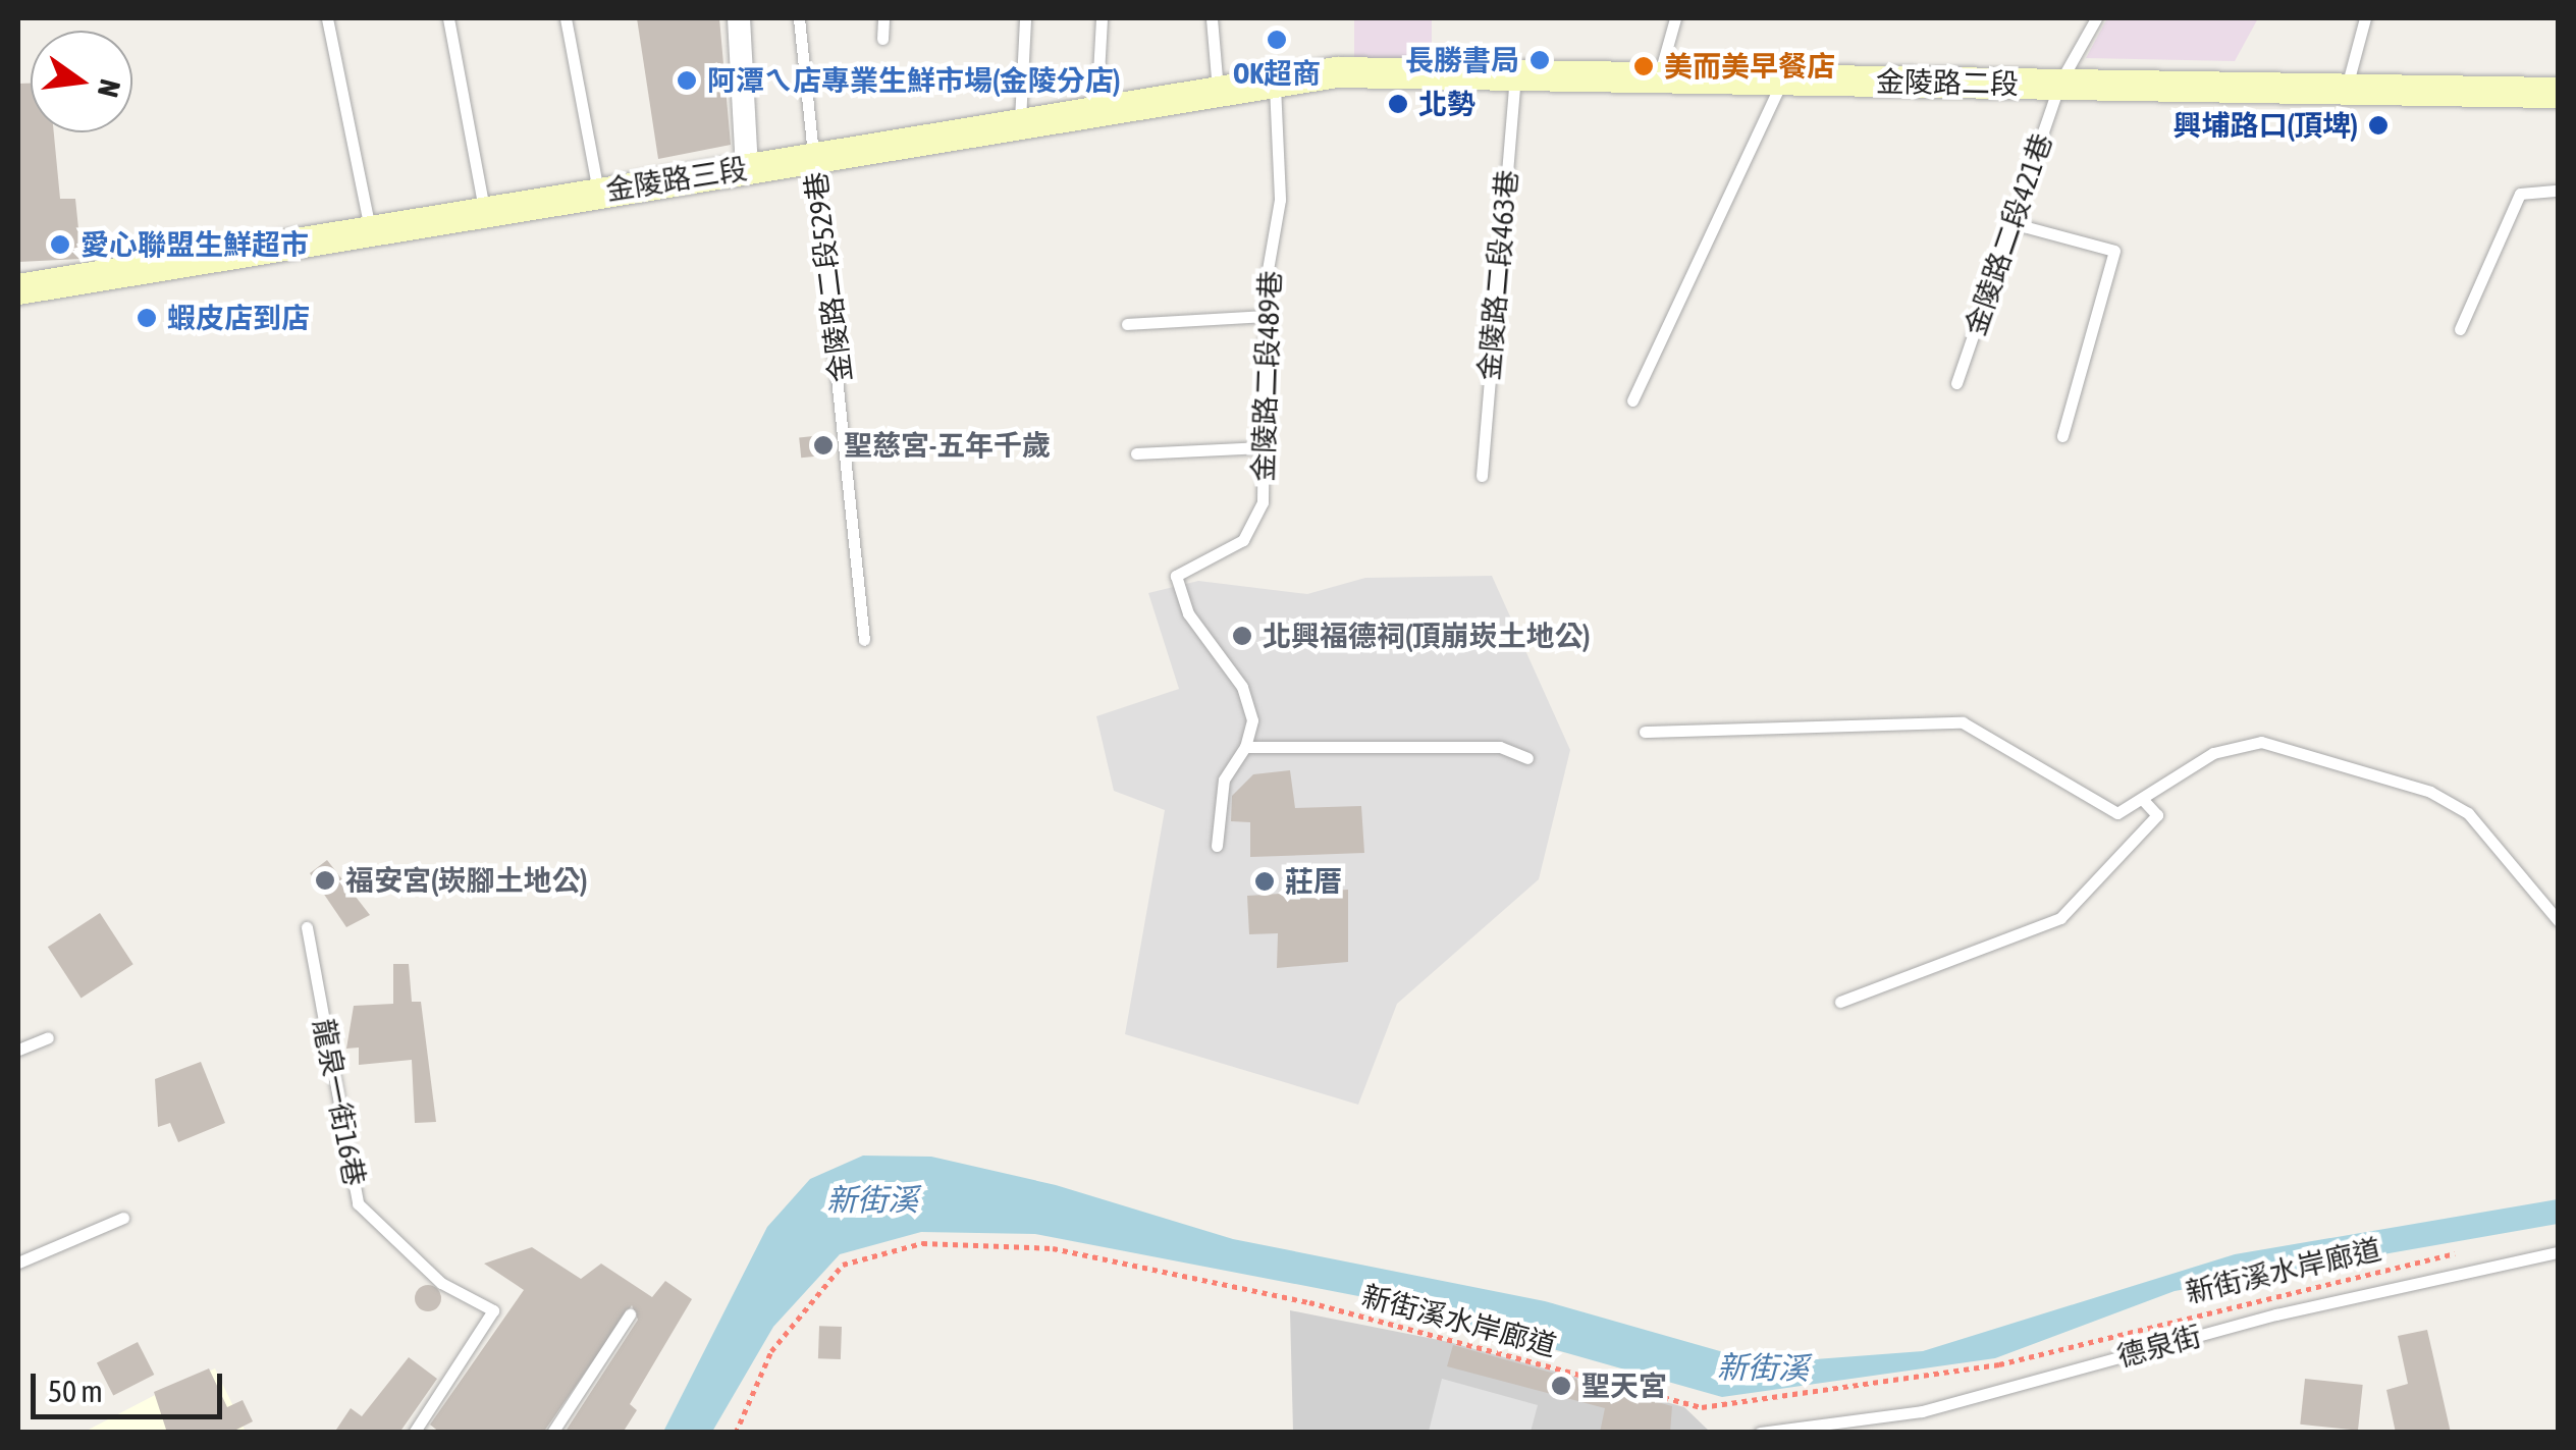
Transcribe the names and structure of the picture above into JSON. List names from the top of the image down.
{
  "streets": {
    "main road": ["金陵路二段", "金陵路三段"],
    "lane": [
      "金陵路二段421巷",
      "金陵路二段463巷",
      "金陵路二段529巷",
      "金陵路二段489巷",
      "龍泉一街16巷",
      "德泉街"
    ],
    "path": ["新街溪水岸廊道"]
  },
  "crossings": [
    ["金陵路二段", "金陵路三段"],
    ["金陵路二段", "金陵路二段421巷"],
    ["金陵路二段", "金陵路二段463巷"],
    ["金陵路三段", "金陵路二段529巷"],
    ["金陵路三段", "金陵路二段489巷"]
  ],
  "water": ["新街溪"],
  "places": [
    "OK超商",
    "長勝書局",
    "美而美早餐店",
    "阿潭ㄟ店專業生鮮市場(金陵分店)",
    "北勢",
    "興埔路口(頂埤)",
    "愛心聯盟生鮮超市",
    "蝦皮店到店",
    "聖慈宮-五年千歲",
    "北興福德祠(頂崩崁土地公)",
    "福安宮(崁腳土地公)",
    "莊厝",
    "聖天宮"
  ],
  "scale_bar": "50 m",
  "north": "right"
}
